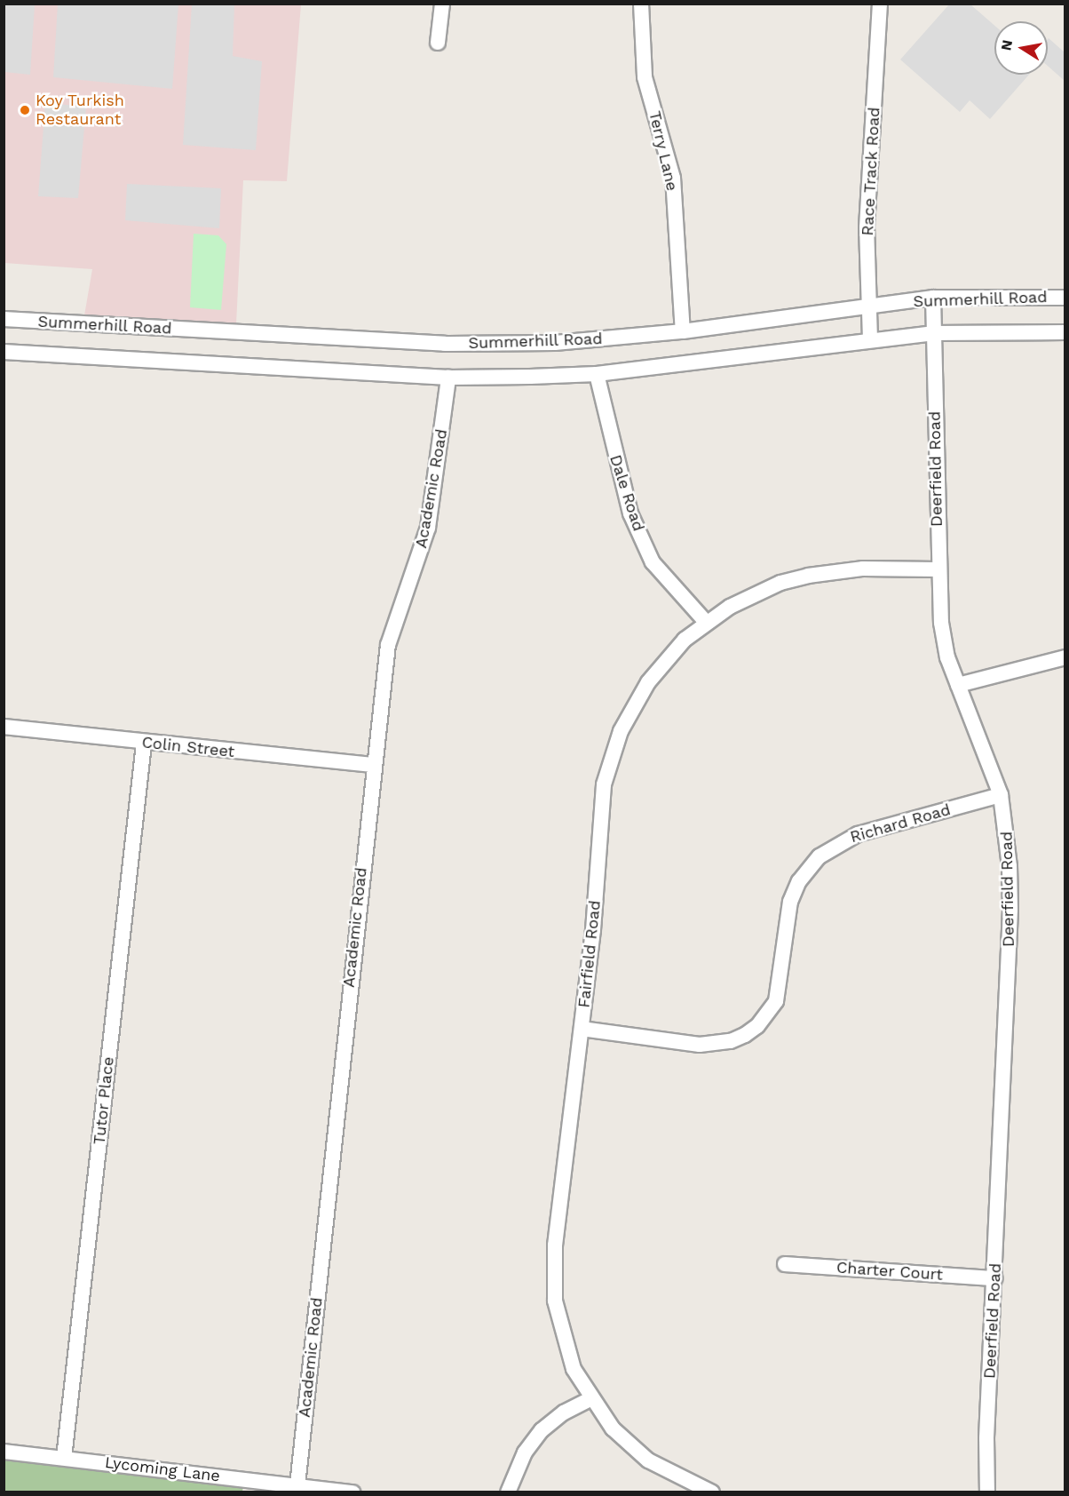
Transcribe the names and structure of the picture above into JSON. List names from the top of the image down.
{
  "streets": {
    "street": [
      "Terry Lane",
      "Race Track Road",
      "Summerhill Road",
      "Deerfield Road",
      "Academic Road",
      "Dale Road",
      "Colin Street",
      "Richard Road",
      "Fairfield Road",
      "Tutor Place",
      "Charter Court",
      "Lycoming Lane"
    ]
  },
  "crossings": [
    ["Terry Lane", "Summerhill Road"],
    ["Race Track Road", "Summerhill Road"],
    ["Summerhill Road", "Deerfield Road"],
    ["Summerhill Road", "Academic Road"],
    ["Summerhill Road", "Dale Road"],
    ["Deerfield Road", "Richard Road"],
    ["Deerfield Road", "Fairfield Road"],
    ["Deerfield Road", "Charter Court"],
    ["Academic Road", "Colin Street"],
    ["Academic Road", "Lycoming Lane"],
    ["Dale Road", "Fairfield Road"],
    ["Colin Street", "Tutor Place"],
    ["Richard Road", "Fairfield Road"],
    ["Tutor Place", "Lycoming Lane"]
  ],
  "places": ["Koy Turkish Restaurant"],
  "north": "left"
}
